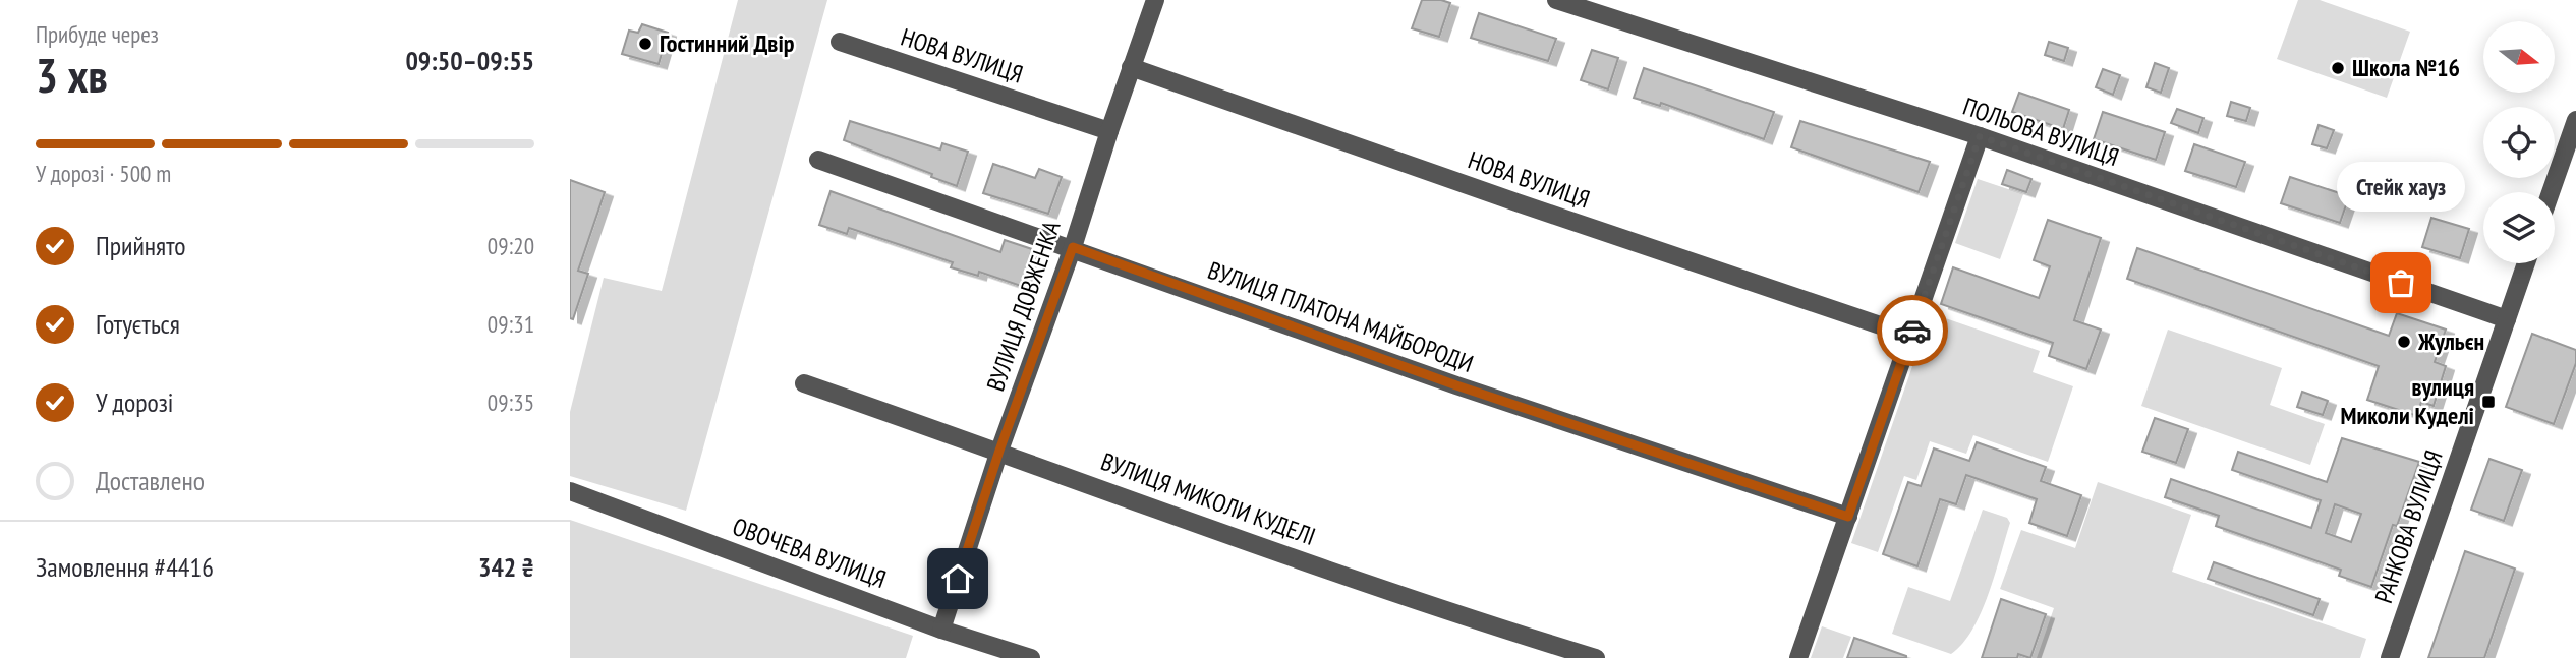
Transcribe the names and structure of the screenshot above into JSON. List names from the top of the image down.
{
  "streets": {
    "street": [
      "НОВА ВУЛИЦЯ",
      "ПОЛЬОВА ВУЛИЦЯ",
      "ВУЛИЦЯ ДОВЖЕНКА",
      "ВУЛИЦЯ ПЛАТОНА МАЙБОРОДИ",
      "ВУЛИЦЯ МИКОЛИ КУДЕЛІ",
      "РАНКОВА ВУЛИЦЯ",
      "ОВОЧЕВА ВУЛИЦЯ"
    ]
  },
  "crossings": [
    ["НОВА ВУЛИЦЯ", "ВУЛИЦЯ ДОВЖЕНКА"],
    ["ПОЛЬОВА ВУЛИЦЯ", "РАНКОВА ВУЛИЦЯ"],
    ["ВУЛИЦЯ ДОВЖЕНКА", "ВУЛИЦЯ ПЛАТОНА МАЙБОРОДИ"],
    ["ВУЛИЦЯ ДОВЖЕНКА", "ВУЛИЦЯ МИКОЛИ КУДЕЛІ"],
    ["ВУЛИЦЯ ДОВЖЕНКА", "ОВОЧЕВА ВУЛИЦЯ"]
  ],
  "places": {
    "other": [
      "Гостинний Двір",
      "Школа №16",
      "Стейк хауз",
      "Жульєн"
    ],
    "transit": ["вулиця Миколи Куделі"]
  },
  "north": "right",
  "page": {
    "heading": ["3 хв", "Прибуде через", "09:50–09:55"],
    "panel": ["Замовлення #4416", "342 ₴"],
    "bar": "У дорозі · 500 m",
    "bubble": "Стейк хауз",
    "list": [
      ["Прийнято", "09:20"],
      ["Готується", "09:31"],
      ["У дорозі", "09:35"],
      "Доставлено"
    ]
  }
}
